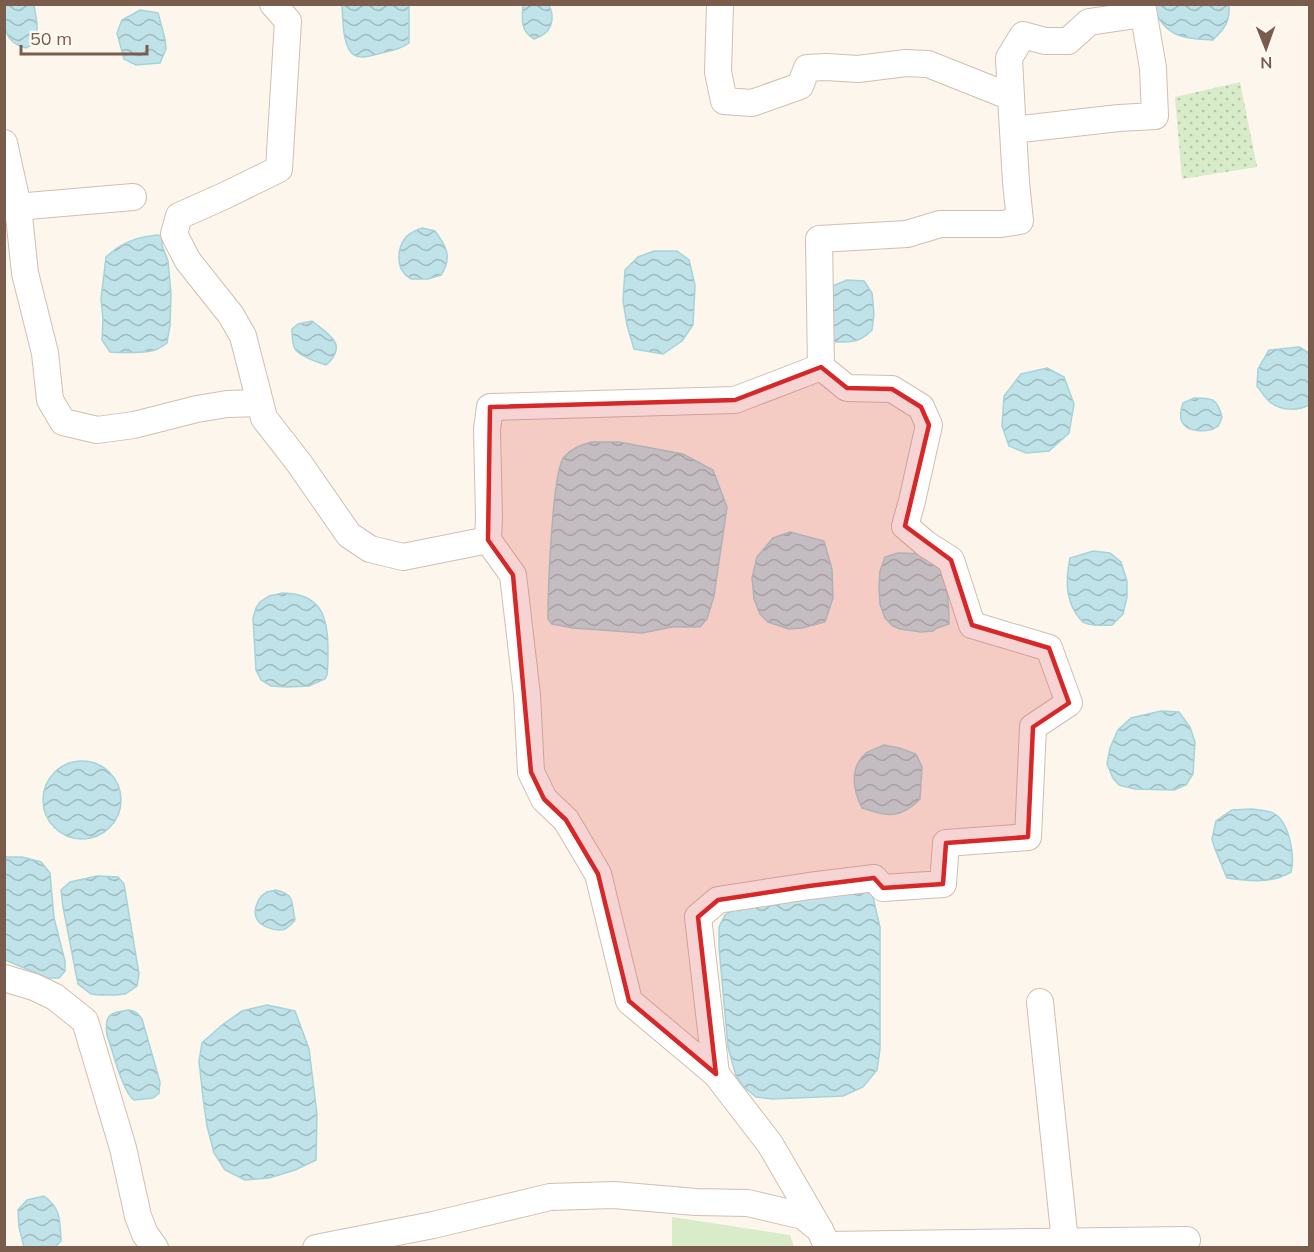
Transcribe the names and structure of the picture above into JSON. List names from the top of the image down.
{
  "scale_bar": "50 m",
  "north": "bottom"
}
